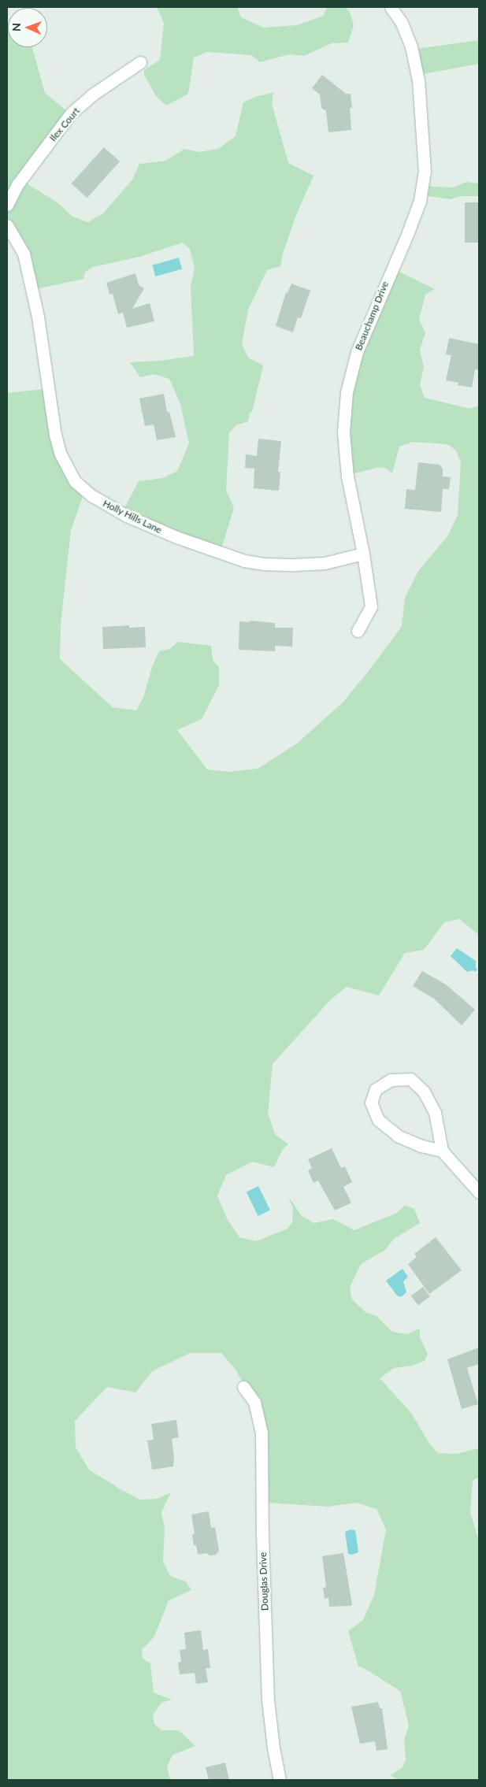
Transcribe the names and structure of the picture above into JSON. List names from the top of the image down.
{
  "streets": {
    "street": [
      "Ilex Court",
      "Beauchamp Drive",
      "Holly Hills Lane",
      "Douglas Drive"
    ]
  },
  "crossings": [
    ["Beauchamp Drive", "Holly Hills Lane"]
  ],
  "north": "left"
}
